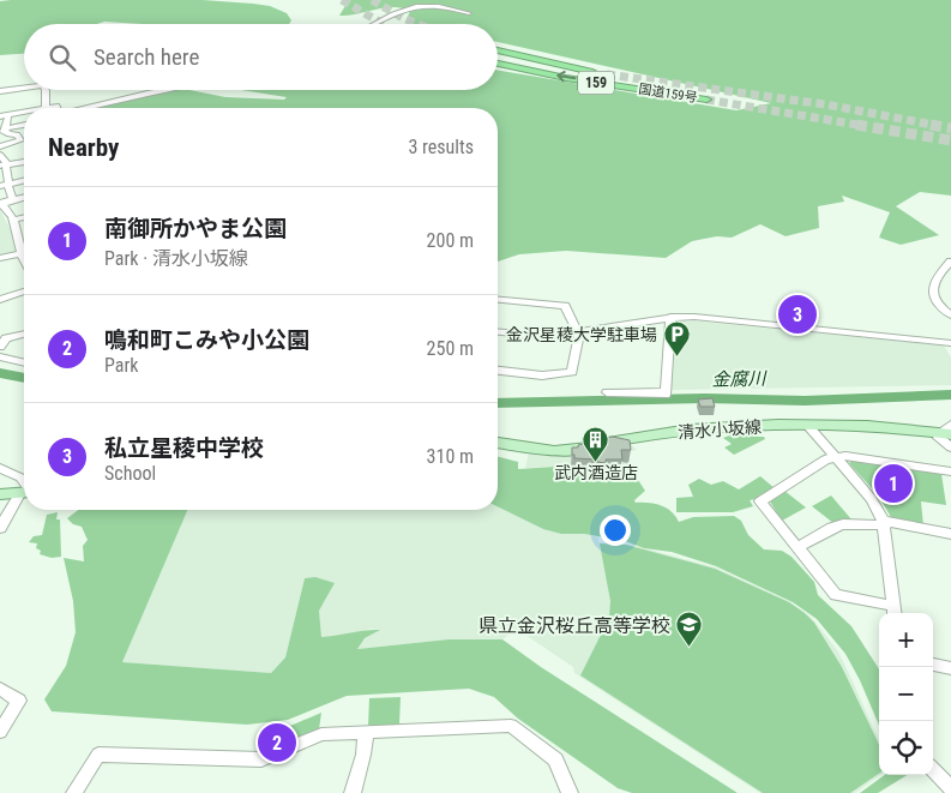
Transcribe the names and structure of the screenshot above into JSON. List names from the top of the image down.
{
  "streets": {
    "highway": ["159", "国道159号"],
    "main road": ["清水小坂線"]
  },
  "water": ["金腐川"],
  "places": {
    "parking": ["金沢星稜大学駐車場"],
    "building": ["武内酒造店"],
    "school or university": ["県立金沢桜丘高等学校"]
  },
  "page": {
    "search": "Search here",
    "heading": ["Nearby", "3 results"],
    "list": [
      {
        "mark": "1",
        "name": "南御所かやま公園",
        "note": "Park · 清水小坂線",
        "value": "200 m"
      },
      {
        "mark": "2",
        "name": "鳴和町こみや小公園",
        "note": "Park",
        "value": "250 m"
      },
      {
        "mark": "3",
        "name": "私立星稜中学校",
        "note": "School",
        "value": "310 m"
      }
    ],
    "pins": ["3", "1", "2"],
    "map_buttons": ["+", "−"]
  }
}
